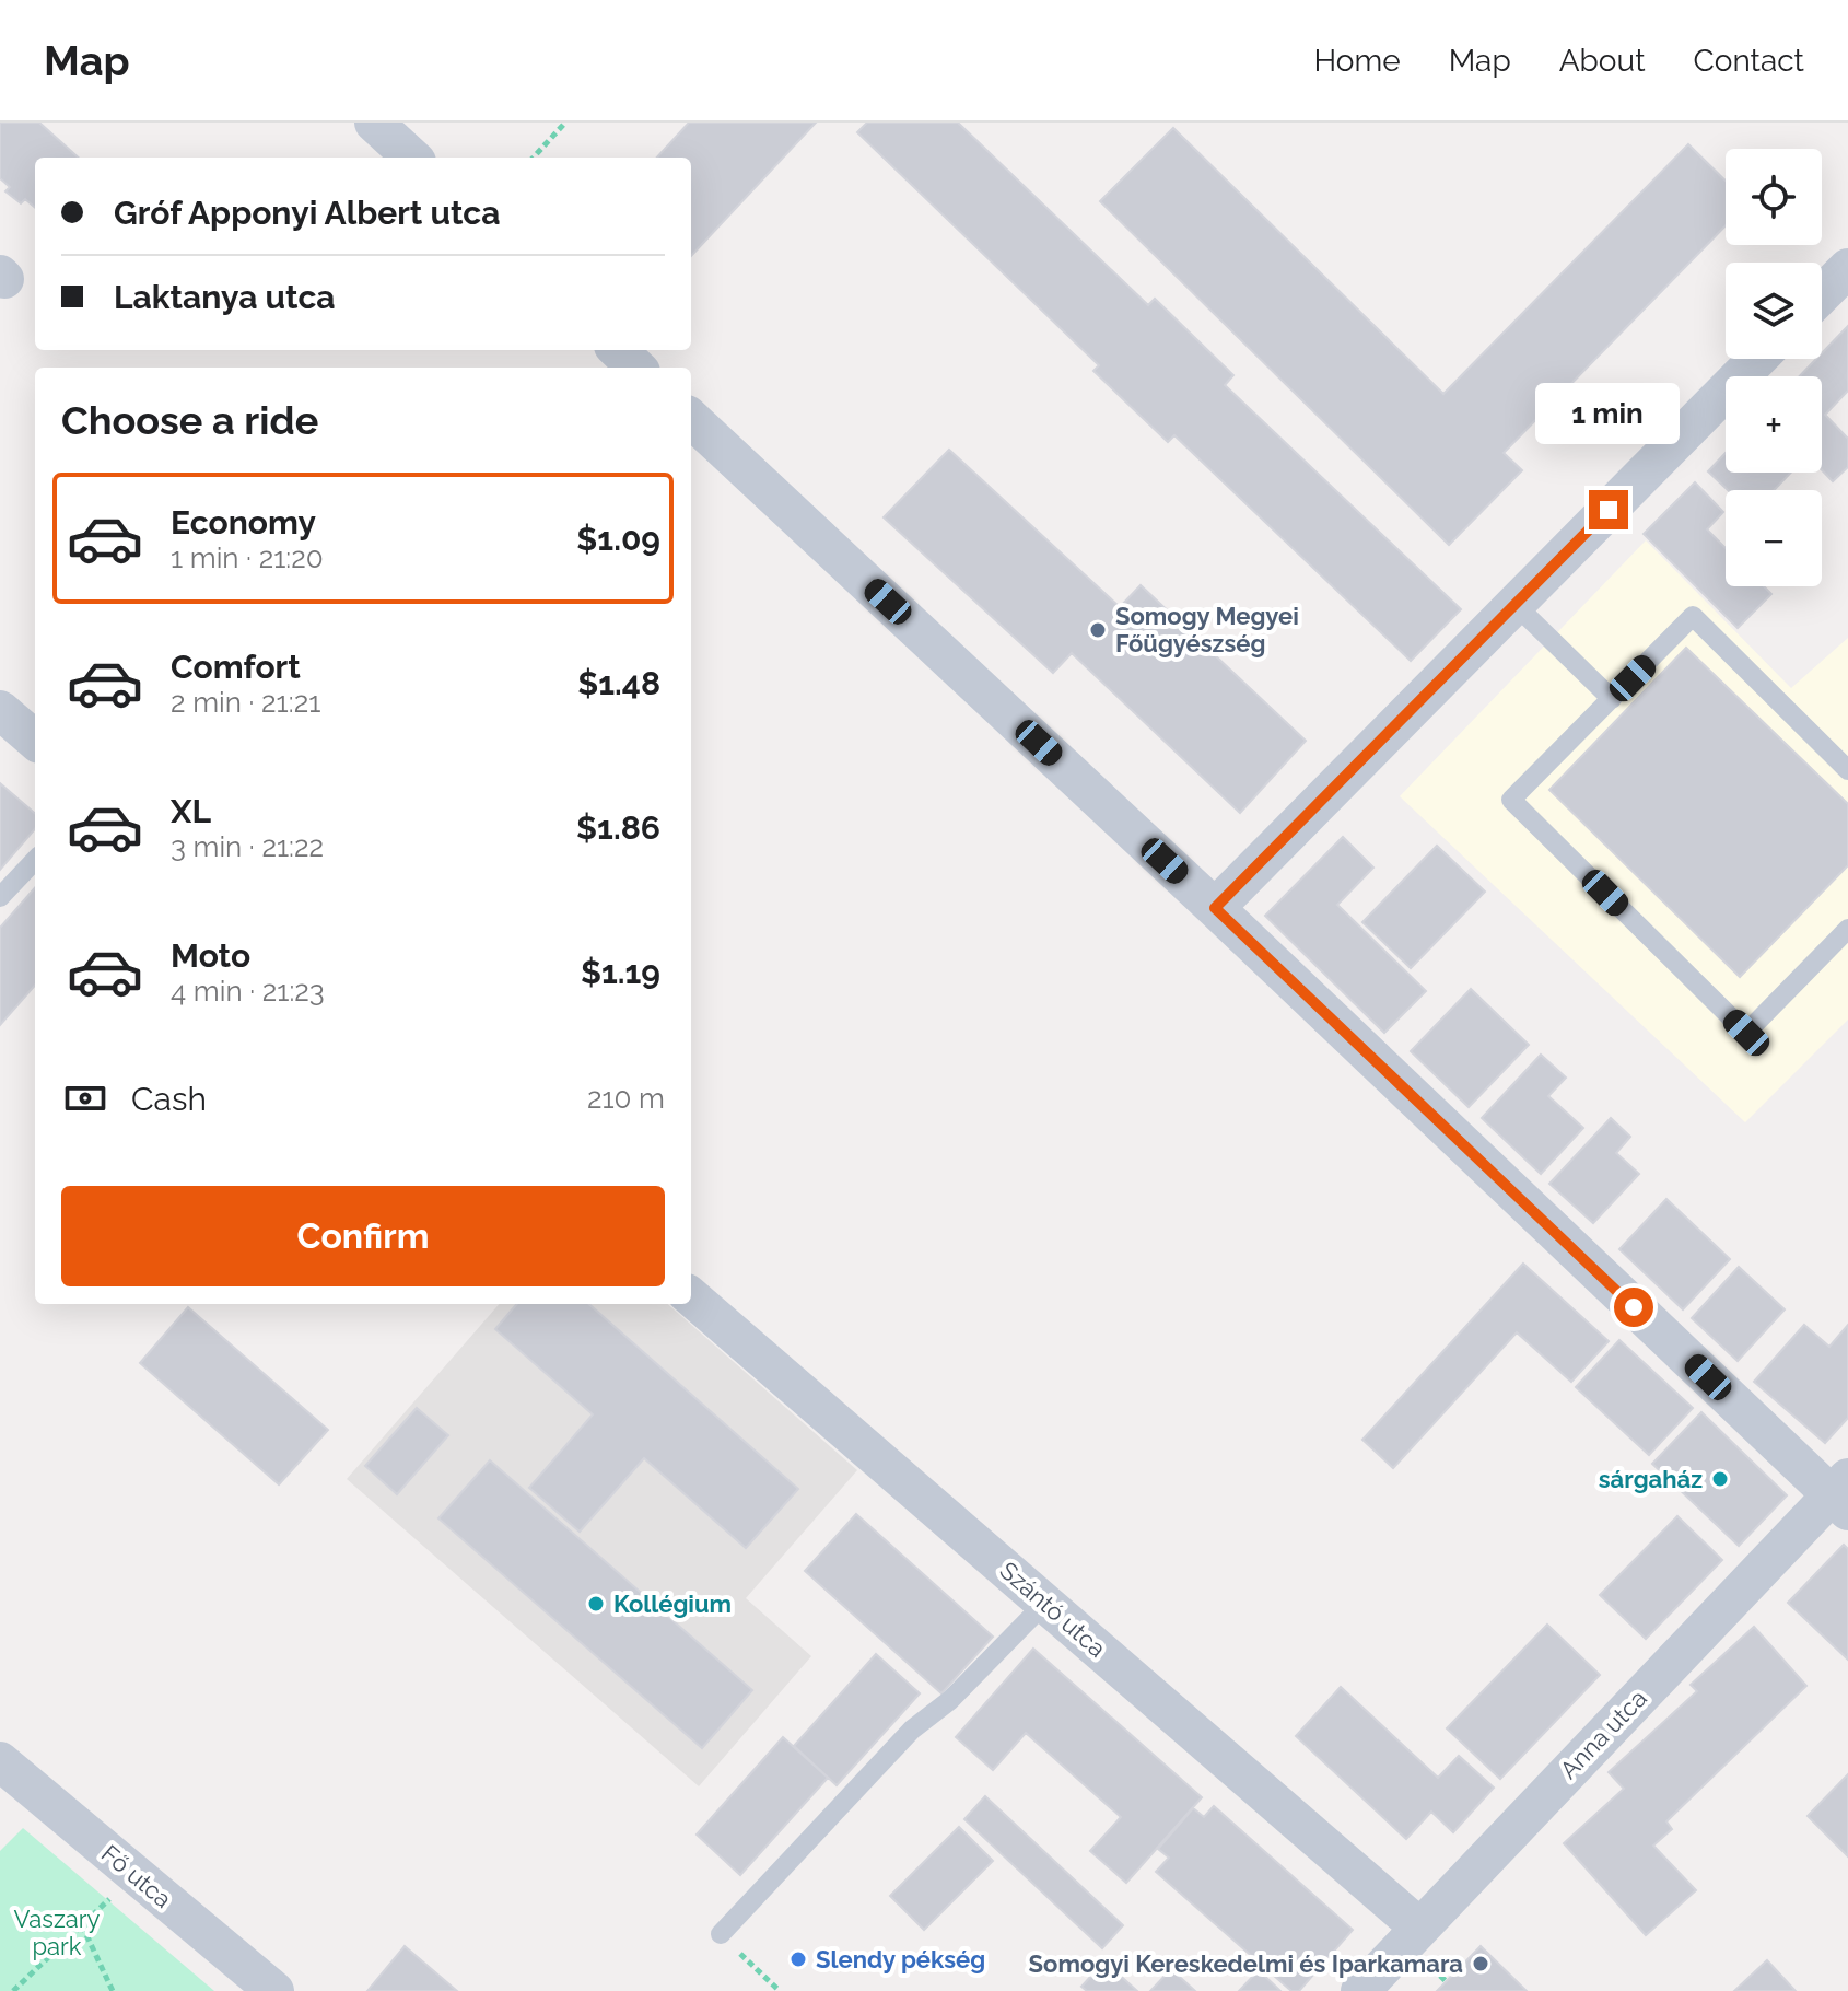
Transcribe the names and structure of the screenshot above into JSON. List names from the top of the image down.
{
  "streets": {
    "street": ["Szántó utca", "Anna utca", "Fő utca"]
  },
  "crossings": [
    ["Szántó utca", "Anna utca"]
  ],
  "parks": ["Vaszary park"],
  "places": [
    "Somogy Megyei Főügyészség",
    "sárgaház",
    "Kollégium",
    "Slendy pékség",
    "Somogyi Kereskedelmi és Iparkamara"
  ],
  "page": {
    "header": "Map",
    "nav": [
      "Home",
      "Map",
      "About",
      "Contact"
    ],
    "map_buttons": ["+", "−"],
    "banner": ["Gróf Apponyi Albert utca", "Laktanya utca"],
    "heading": "Choose a ride",
    "bubble": "1 min",
    "list": [
      {
        "name": "Economy",
        "note": "1 min · 21:20",
        "value": "$1.09"
      },
      {
        "name": "Comfort",
        "note": "2 min · 21:21",
        "value": "$1.48"
      },
      {
        "name": "XL",
        "note": "3 min · 21:22",
        "value": "$1.86"
      },
      {
        "name": "Moto",
        "note": "4 min · 21:23",
        "value": "$1.19"
      }
    ],
    "pay": ["Cash", "210 m"],
    "buttons": "Confirm"
  }
}
